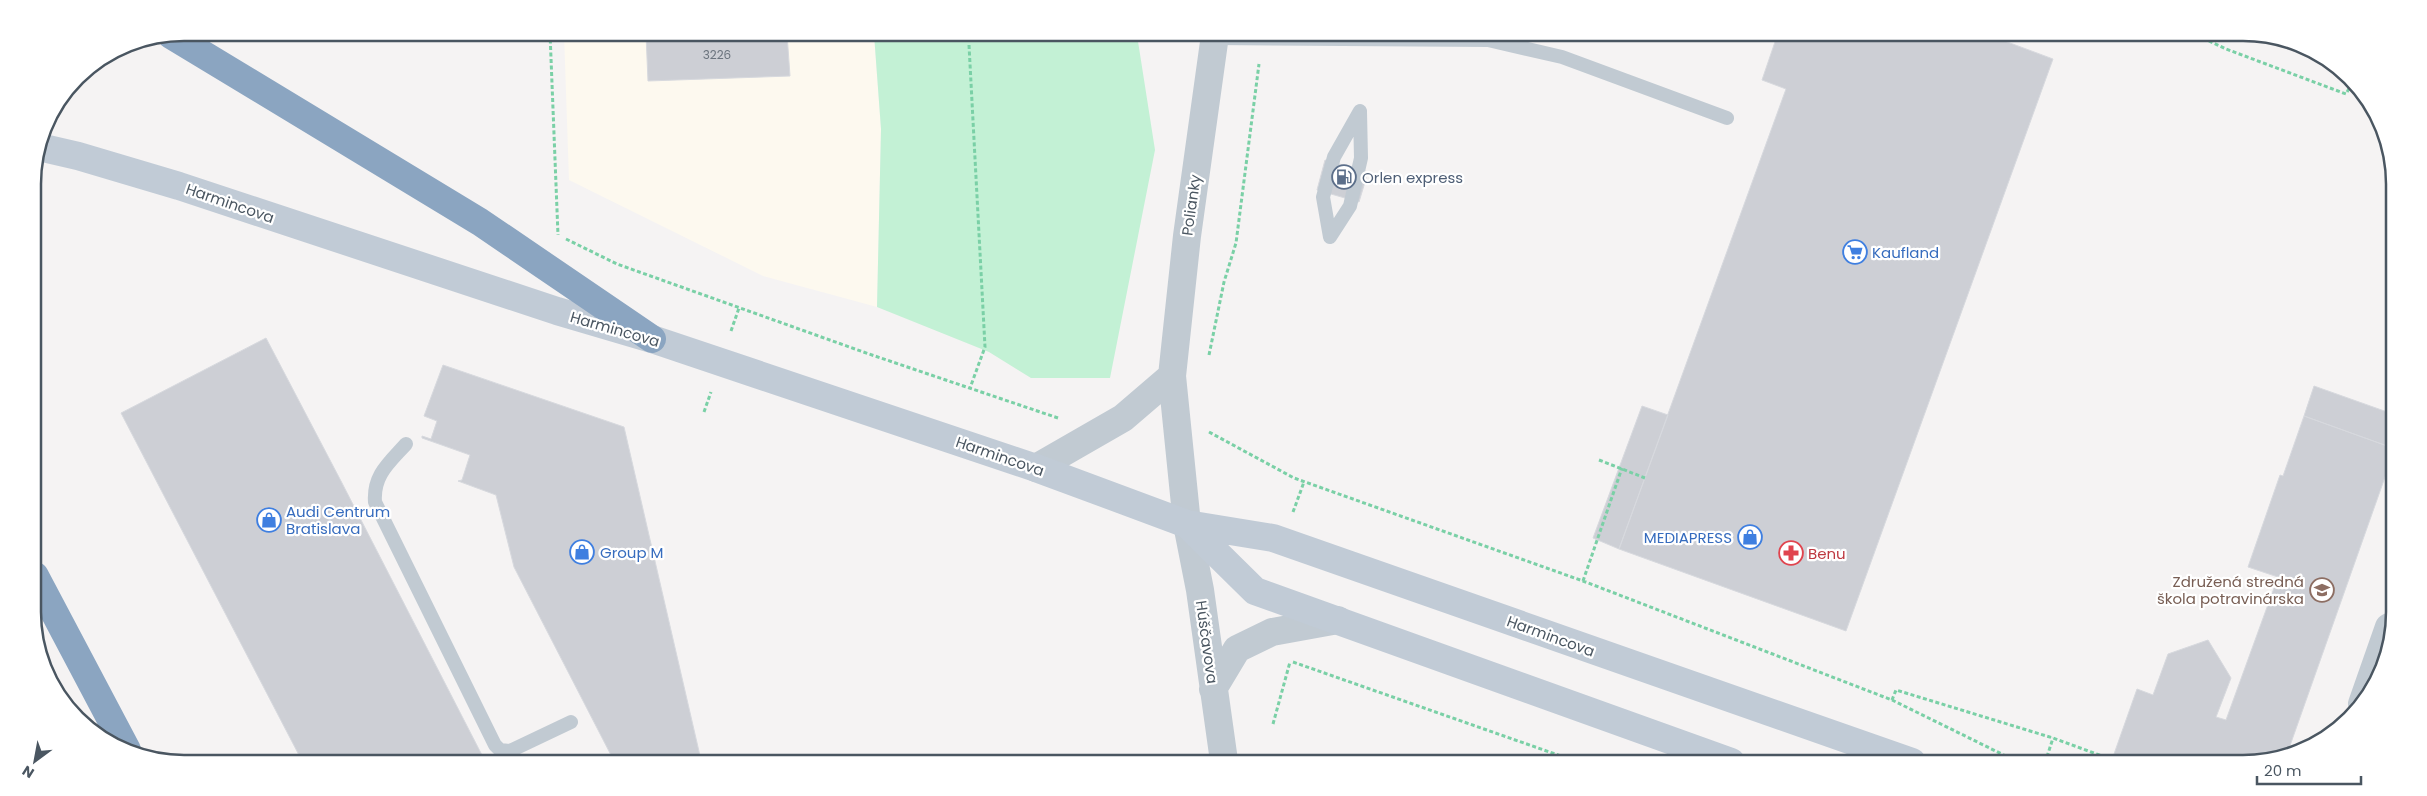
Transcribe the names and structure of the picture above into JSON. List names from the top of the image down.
{
  "streets": {
    "street": ["Harmincova", "Polianky", "Húščavova"]
  },
  "crossings": [
    ["Harmincova", "Polianky"],
    ["Harmincova", "Húščavova"],
    ["Polianky", "Húščavova"]
  ],
  "places": {
    "fuel station": ["Orlen express"],
    "supermarket": ["Kaufland"],
    "shop": ["Audi Centrum Bratislava", "MEDIAPRESS", "Group M"],
    "pharmacy": ["Benu"],
    "school or university": ["Združená stredná škola potravinárska"]
  },
  "house_numbers": ["3226"],
  "scale_bar": "20 m",
  "north": "bottom left"
}
